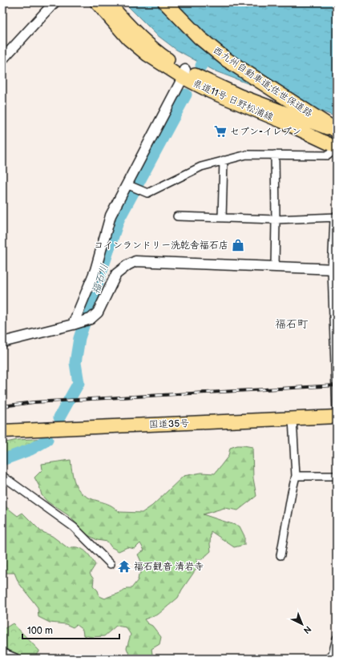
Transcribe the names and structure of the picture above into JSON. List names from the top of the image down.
{
  "streets": {
    "highway": ["西九州自動車道;佐世保道路", "国道35号"],
    "main road": ["県道11号 日野松浦線"]
  },
  "crossings": [
    ["西九州自動車道;佐世保道路", "県道11号 日野松浦線"]
  ],
  "districts": ["福石町"],
  "water": ["福石川"],
  "places": {
    "supermarket": ["セブン-イレブン"],
    "shop": ["コインランドリー洗乾舎福石店"],
    "temple": ["福石観音 清岩寺"]
  },
  "scale_bar": "100 m",
  "north": "bottom right"
}
